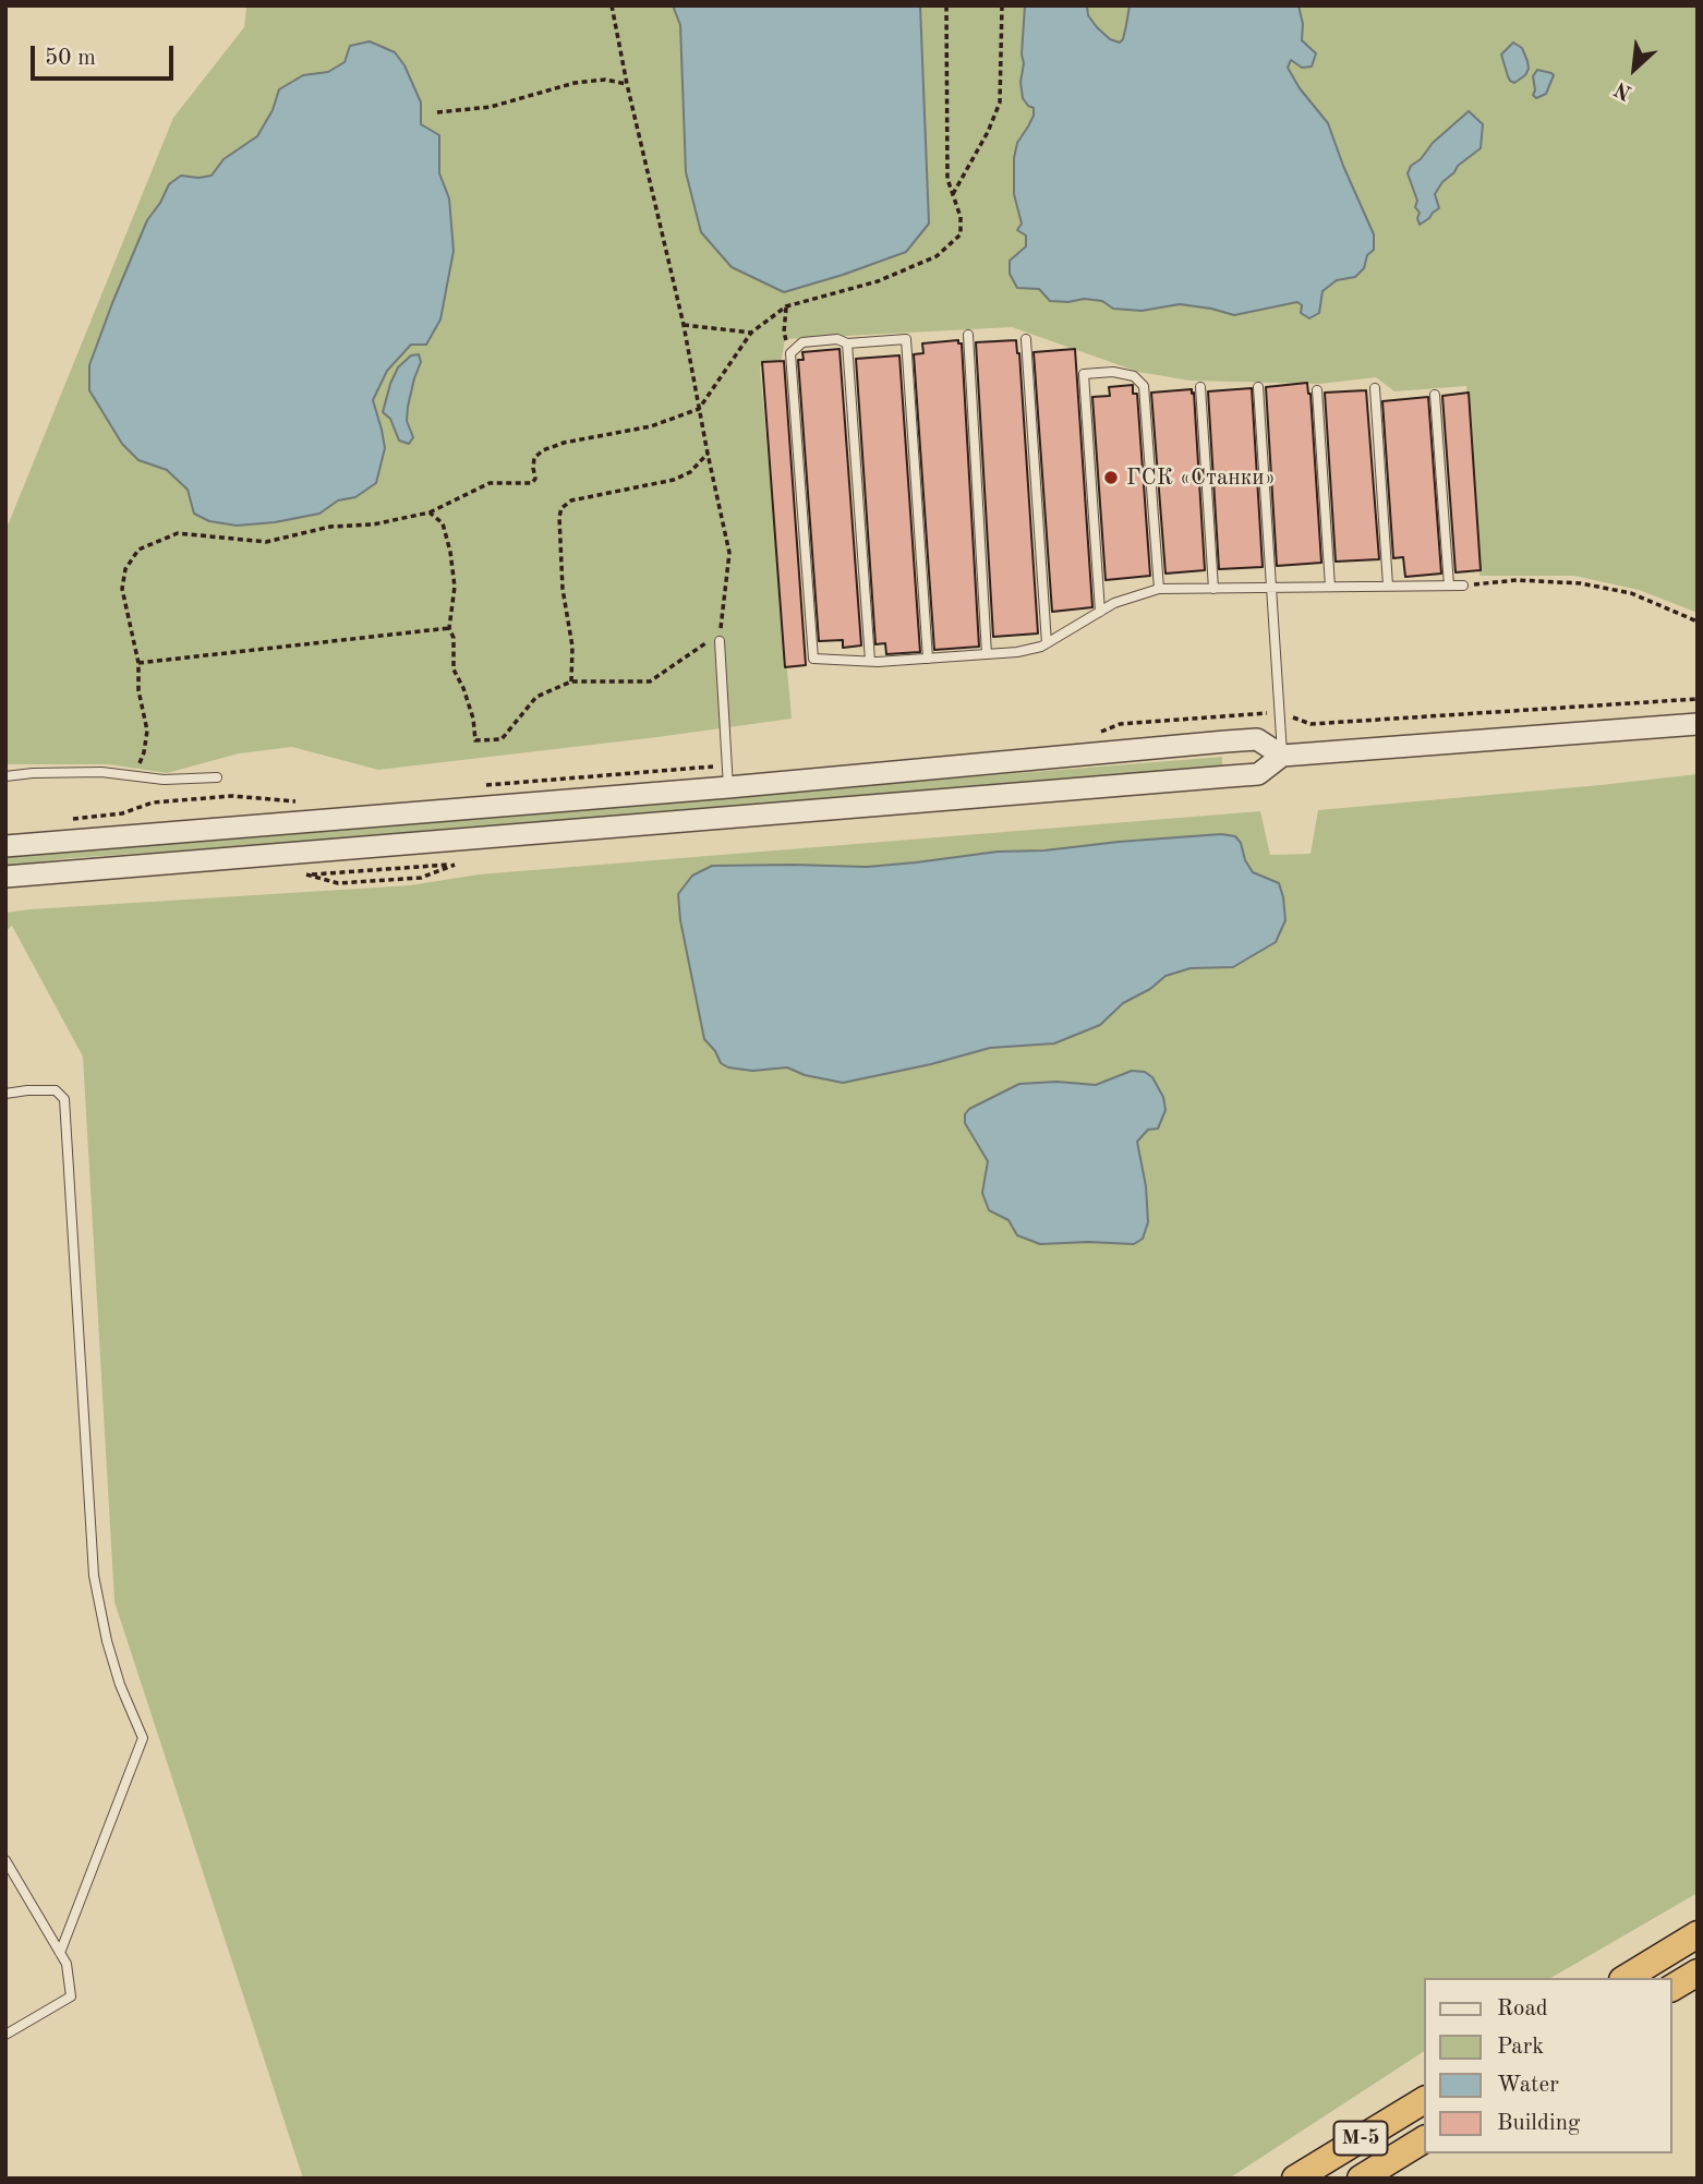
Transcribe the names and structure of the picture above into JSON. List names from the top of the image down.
{
  "streets": {
    "highway": ["М-5"]
  },
  "places": ["ГСК «Станки»"],
  "legend": [
    "Road",
    "Park",
    "Water",
    "Building"
  ],
  "scale_bar": "50 m",
  "north": "bottom left"
}
